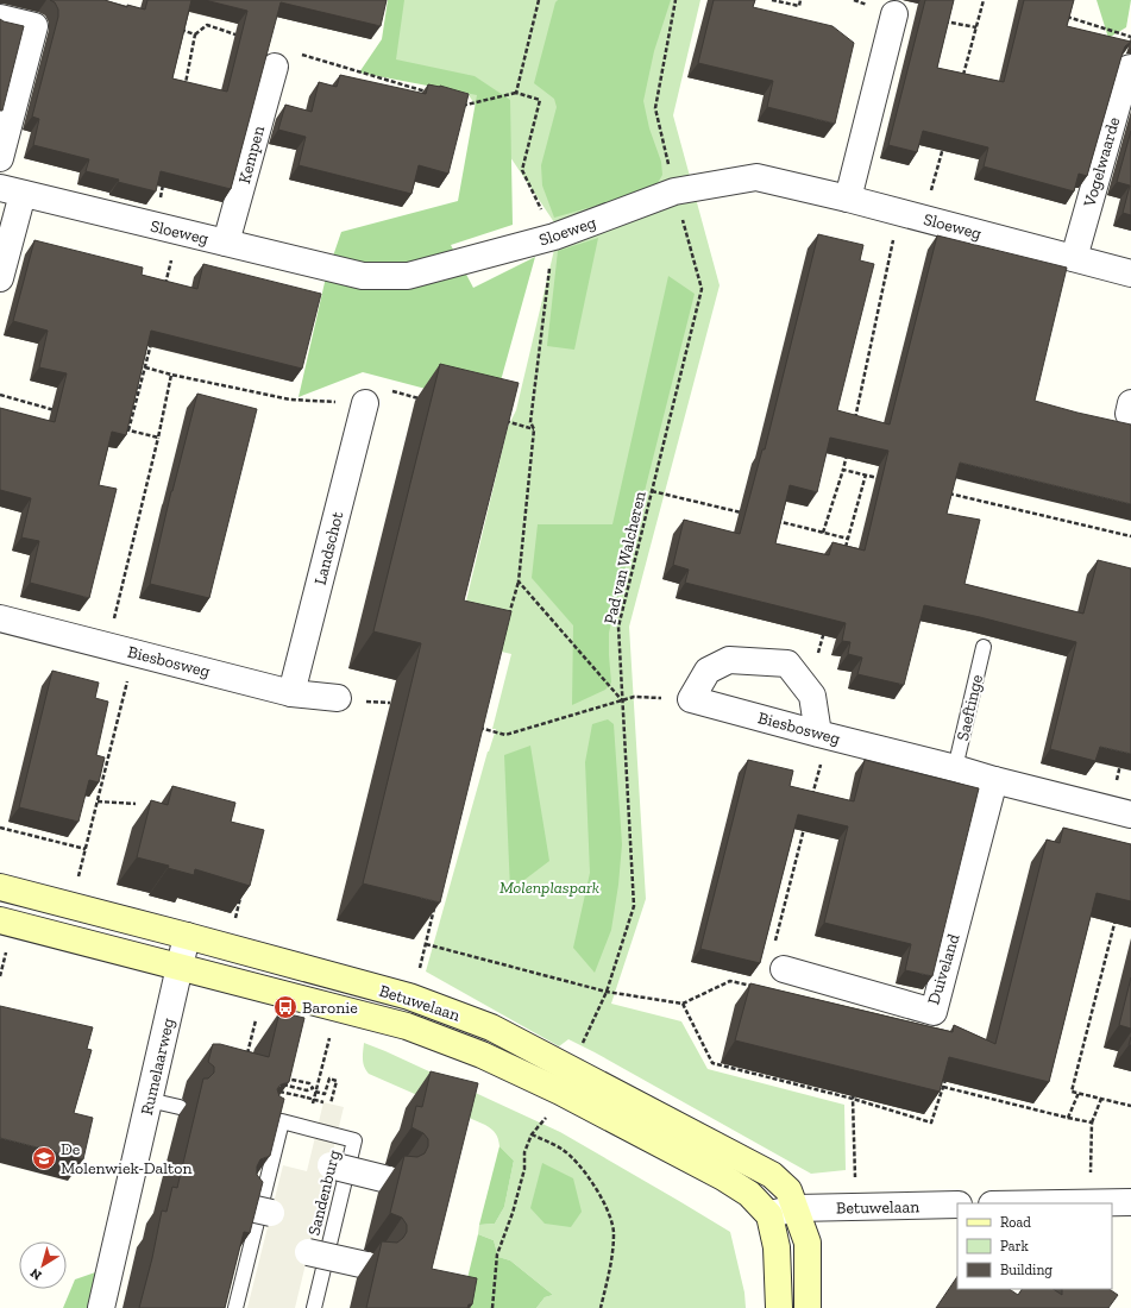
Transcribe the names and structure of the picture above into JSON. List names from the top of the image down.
{
  "streets": {
    "street": [
      "Kempen",
      "Vogelwaarde",
      "Sloeweg",
      "Landschot",
      "Biesbosweg",
      "Duiveland",
      "Betuwelaan",
      "Rumelaarweg"
    ],
    "lane": ["Saeftinge", "Sandenburg"],
    "path": ["Pad van Walcheren"]
  },
  "crossings": [
    ["Kempen", "Sloeweg"],
    ["Vogelwaarde", "Sloeweg"],
    ["Sloeweg", "Pad van Walcheren"],
    ["Landschot", "Biesbosweg"],
    ["Biesbosweg", "Saeftinge"],
    ["Biesbosweg", "Duiveland"],
    ["Betuwelaan", "Rumelaarweg"]
  ],
  "parks": ["Molenplaspark"],
  "places": {
    "bus stop": ["Baronie"],
    "school or university": ["De Molenwiek-Dalton"]
  },
  "legend": ["Road", "Park", "Building"],
  "north": "bottom left"
}
